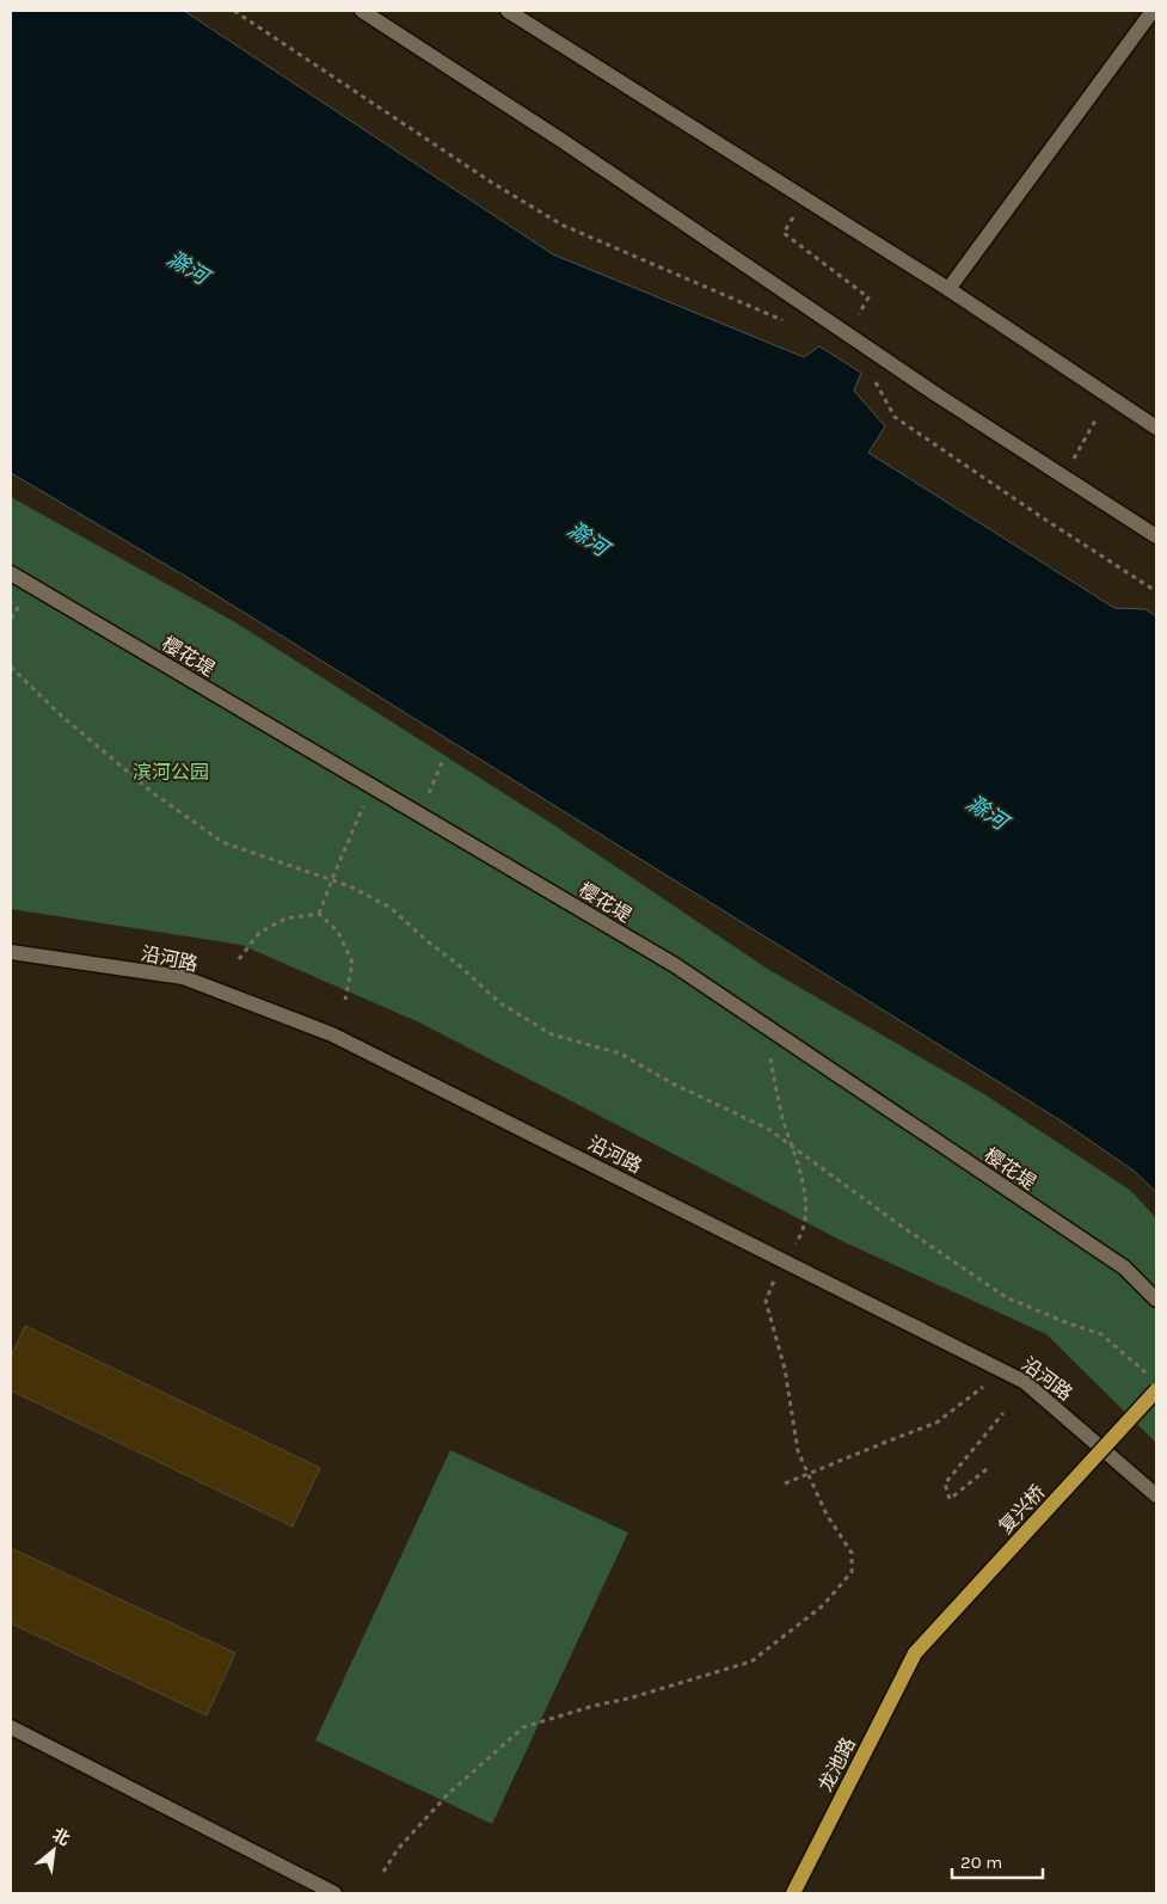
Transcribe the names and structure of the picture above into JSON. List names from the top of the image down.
{
  "streets": {
    "main road": ["复兴桥", "龙池路"],
    "street": ["樱花堤", "沿河路"]
  },
  "crossings": [
    ["复兴桥", "龙池路"]
  ],
  "water": ["滁河"],
  "parks": ["滨河公园"],
  "scale_bar": "20 m",
  "north": "top right"
}
